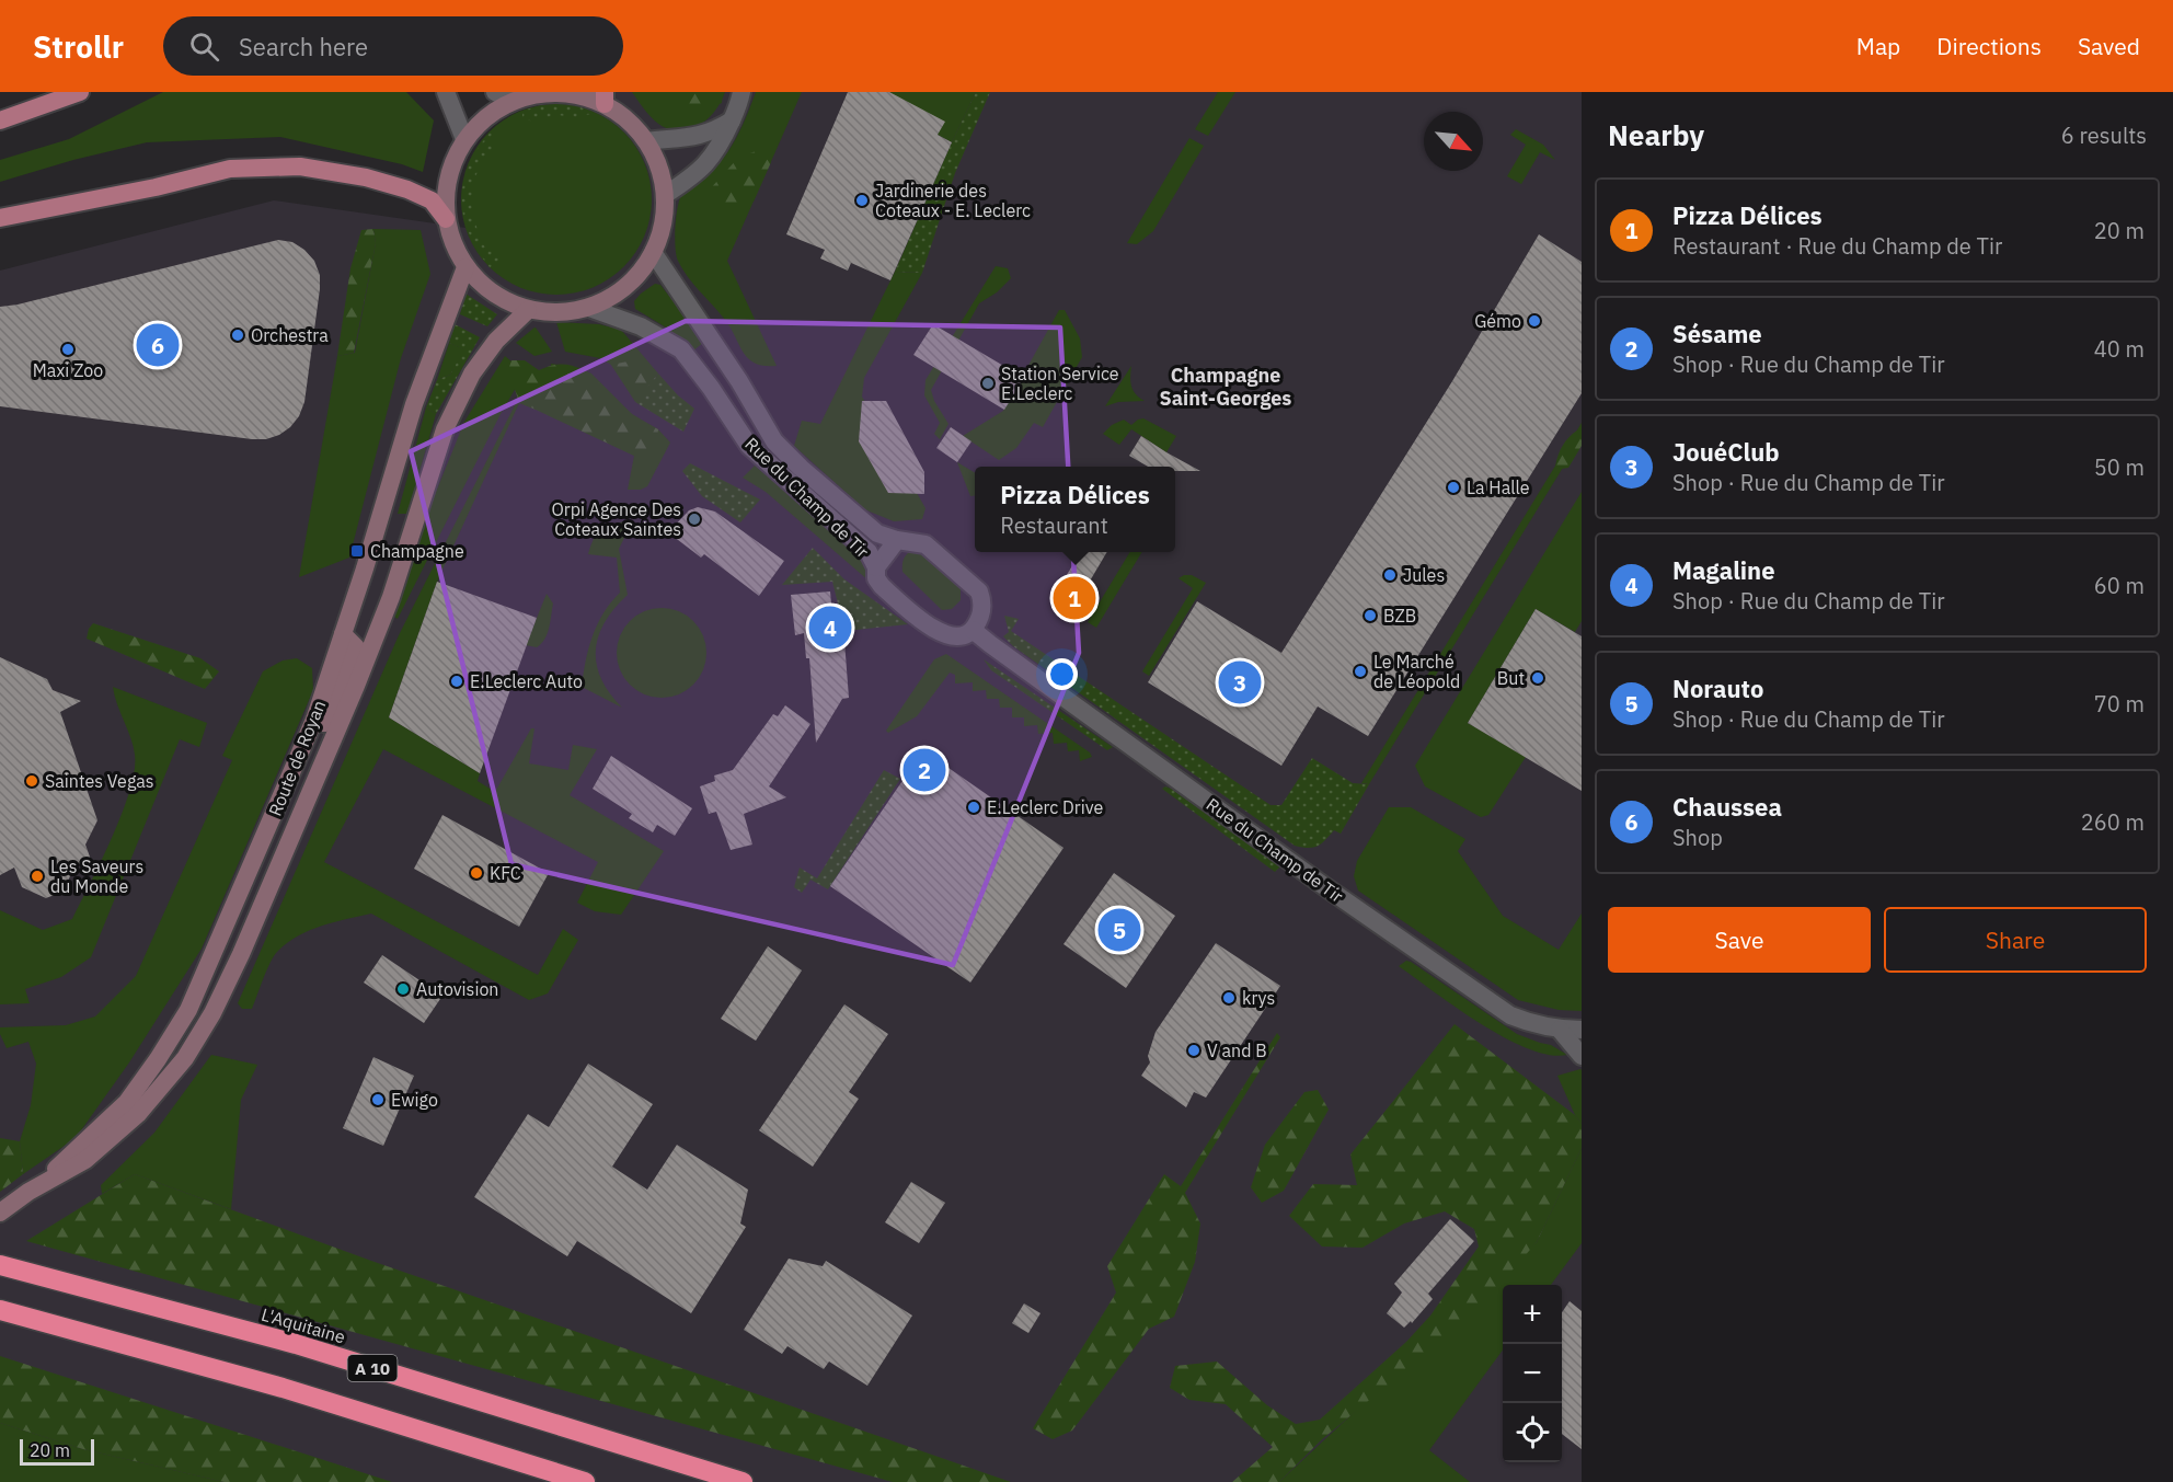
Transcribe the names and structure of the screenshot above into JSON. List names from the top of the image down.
{
  "streets": {
    "highway": ["L'Aquitaine", "A 10"],
    "main road": ["Route de Royan"],
    "street": ["Rue du Champ de Tir"]
  },
  "crossings": [
    ["Rue du Champ de Tir", "Route de Royan"]
  ],
  "districts": ["Champagne Saint-Georges"],
  "places": {
    "other": [
      "Jardinerie des Coteaux - E. Leclerc",
      "Gémo",
      "Orchestra",
      "Maxi Zoo",
      "Station Service E.Leclerc",
      "La Halle",
      "Orpi Agence Des Coteaux Saintes",
      "Jules",
      "BZB",
      "Le Marché de Léopold",
      "But",
      "E.Leclerc Auto",
      "Saintes Vegas",
      "E.Leclerc Drive",
      "KFC",
      "Les Saveurs du Monde",
      "Autovision",
      "krys",
      "V and B",
      "Ewigo"
    ],
    "transit": ["Champagne"]
  },
  "scale_bar": "20 m",
  "north": "bottom right",
  "page": {
    "header": "Strollr",
    "search": "Search here",
    "nav": ["Map", "Directions", "Saved"],
    "heading": ["Nearby", "6 results"],
    "list": [
      {
        "mark": "1",
        "name": "Pizza Délices",
        "note": "Restaurant · Rue du Champ de Tir",
        "value": "20 m"
      },
      {
        "mark": "2",
        "name": "Sésame",
        "note": "Shop · Rue du Champ de Tir",
        "value": "40 m"
      },
      {
        "mark": "3",
        "name": "JouéClub",
        "note": "Shop · Rue du Champ de Tir",
        "value": "50 m"
      },
      {
        "mark": "4",
        "name": "Magaline",
        "note": "Shop · Rue du Champ de Tir",
        "value": "60 m"
      },
      {
        "mark": "5",
        "name": "Norauto",
        "note": "Shop · Rue du Champ de Tir",
        "value": "70 m"
      },
      {
        "mark": "6",
        "name": "Chaussea",
        "note": "Shop",
        "value": "260 m"
      }
    ],
    "pins": [
      "6",
      "1",
      "4",
      "3",
      "2",
      "5"
    ],
    "popup": ["Pizza Délices", "Restaurant"],
    "buttons": ["Save", "Share"],
    "map_buttons": ["+", "−"],
    "scale": "20 m"
  }
}
